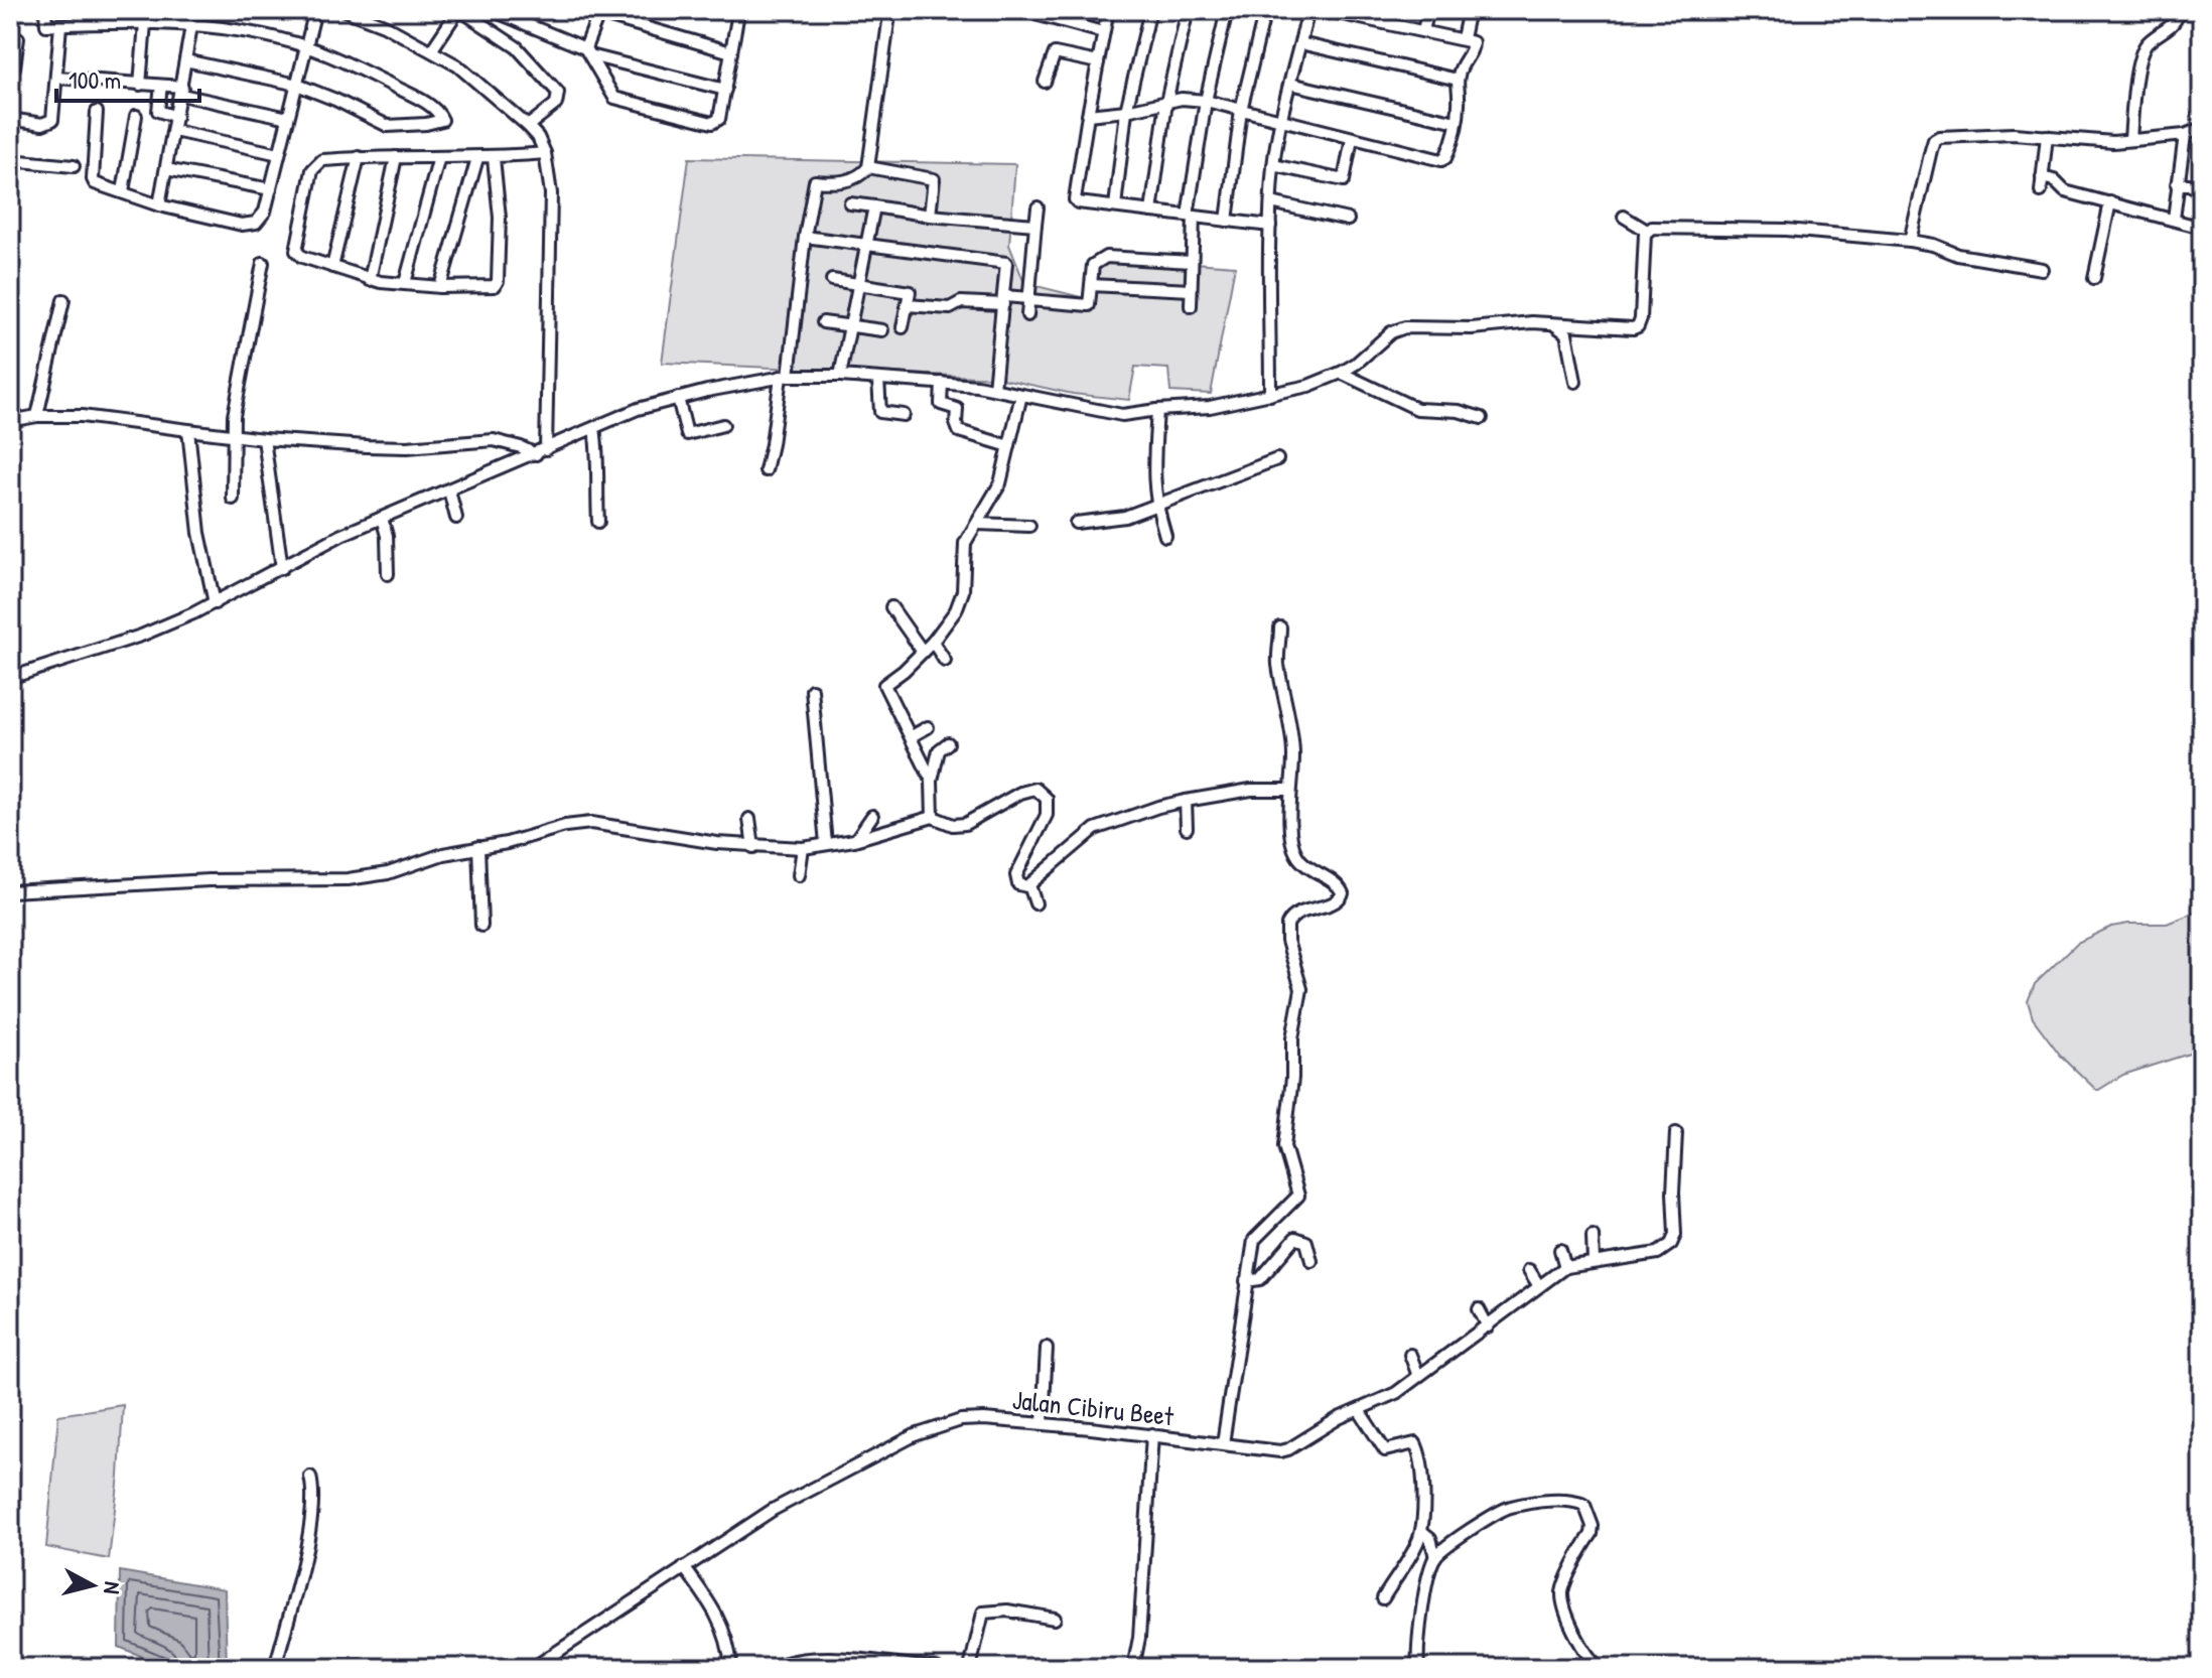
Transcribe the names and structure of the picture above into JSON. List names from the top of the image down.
{
  "streets": {
    "street": ["Jalan Cibiru Beet"]
  },
  "scale_bar": "100 m",
  "north": "right"
}
